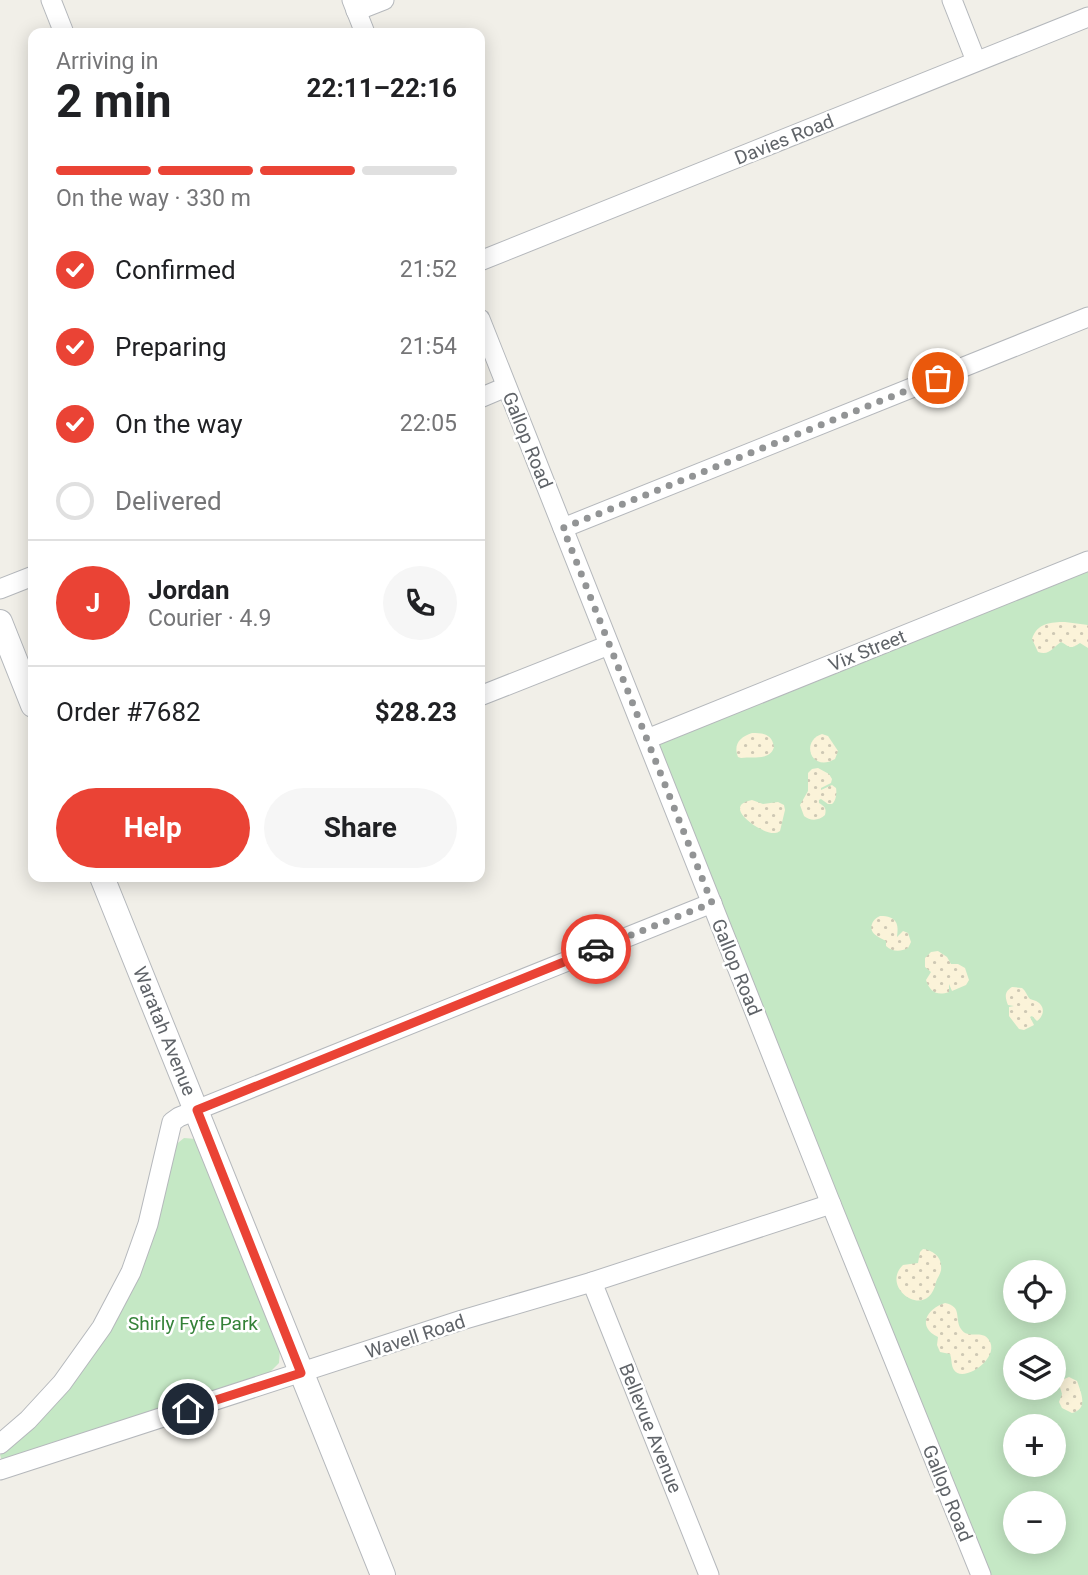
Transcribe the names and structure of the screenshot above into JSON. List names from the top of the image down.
{
  "streets": {
    "street": [
      "Davies Road",
      "Gallop Road",
      "Vix Street",
      "Waratah Avenue",
      "Wavell Road",
      "Bellevue Avenue"
    ]
  },
  "crossings": [
    ["Gallop Road", "Vix Street"],
    ["Gallop Road", "Wavell Road"],
    ["Waratah Avenue", "Wavell Road"],
    ["Wavell Road", "Bellevue Avenue"]
  ],
  "parks": ["Shirly Fyfe Park"],
  "page": {
    "heading": ["2 min", "Arriving in", "22:11–22:16"],
    "panel": [
      "Jordan",
      "Courier · 4.9",
      "Order #7682",
      "$28.23"
    ],
    "bar": "On the way · 330 m",
    "list": [
      ["Confirmed", "21:52"],
      ["Preparing", "21:54"],
      ["On the way", "22:05"],
      "Delivered"
    ],
    "round": "J",
    "buttons": ["Help", "Share"],
    "map_buttons": ["+", "−"]
  }
}
